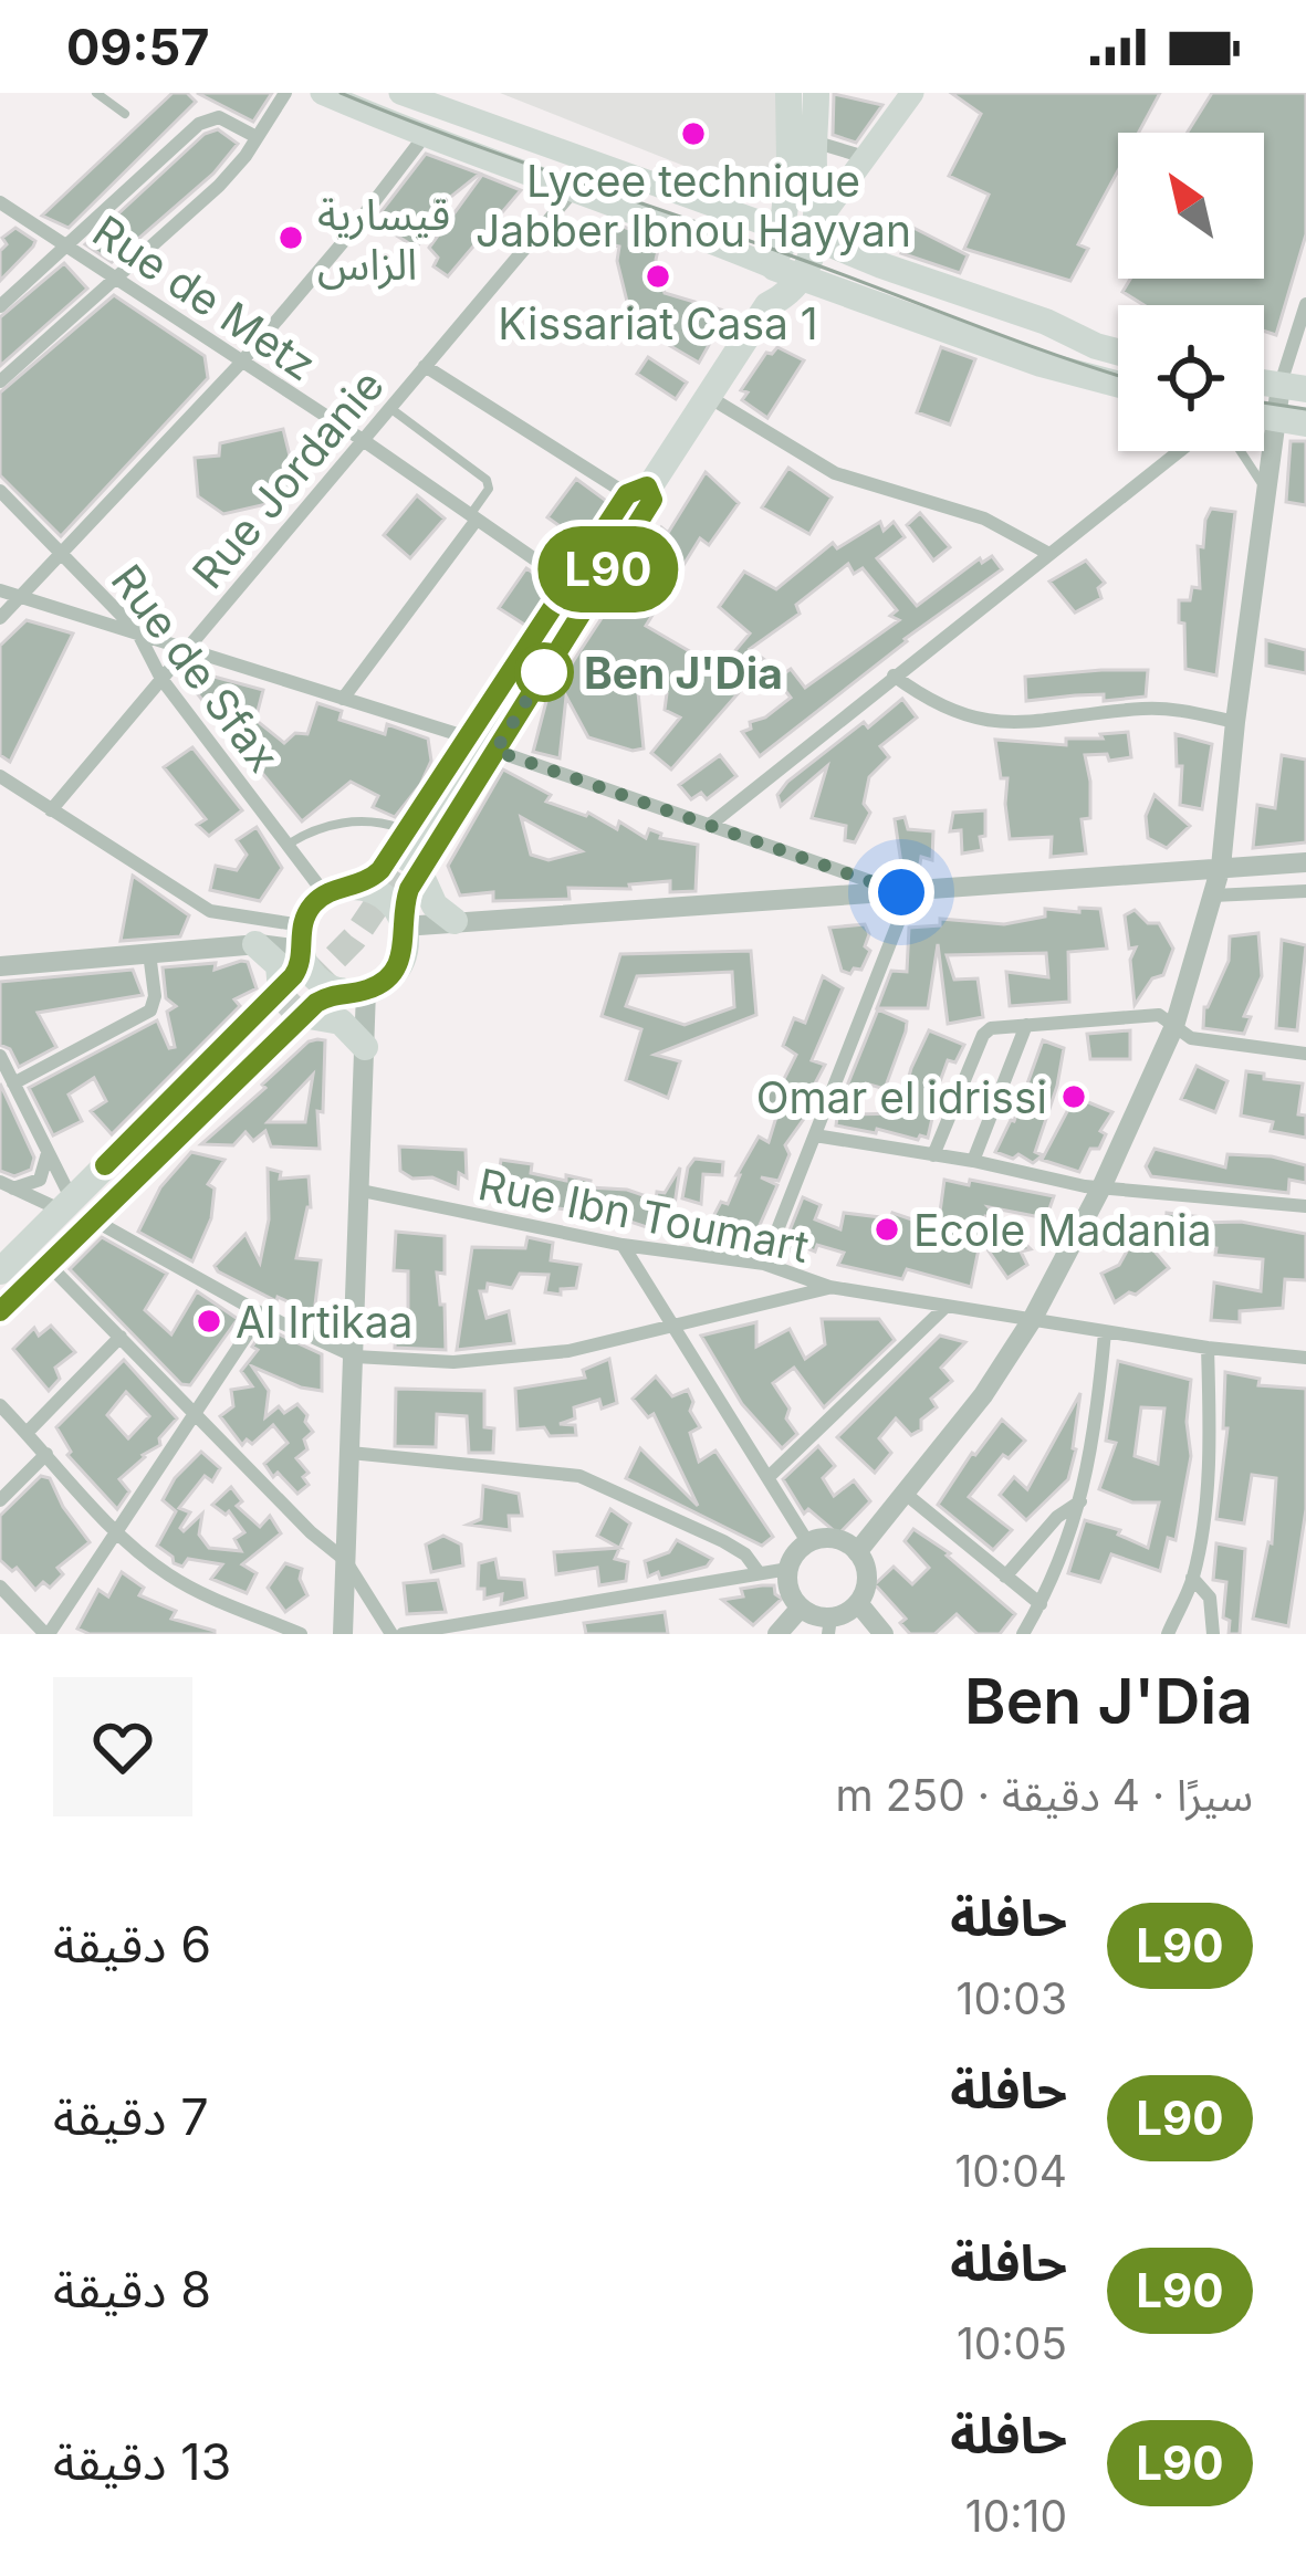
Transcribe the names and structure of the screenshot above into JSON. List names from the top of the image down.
{
  "streets": {
    "street": [
      "Rue de Metz",
      "Rue Jordanie",
      "Rue de Sfax",
      "Rue Ibn Toumart"
    ]
  },
  "crossings": [
    ["Rue de Metz", "Rue Jordanie"],
    ["Rue Jordanie", "Rue de Sfax"]
  ],
  "places": [
    "Lycee technique Jabber Ibnou Hayyan",
    "قيسارية الزاس",
    "Kissariat Casa 1",
    "Ben J'Dia",
    "Omar el idrissi",
    "Ecole Madania",
    "Al Irtikaa"
  ],
  "lines": ["bus line L90"],
  "north": "top left",
  "page": {
    "status": "09:57",
    "on_map": "L90",
    "heading": ["Ben J'Dia", "سيرًا · 4 دقيقة · 250 m"],
    "list": [
      {
        "mark": "L90",
        "name": "حافلة",
        "note": "10:03",
        "value": "6 دقيقة"
      },
      {
        "mark": "L90",
        "name": "حافلة",
        "note": "10:04",
        "value": "7 دقيقة"
      },
      {
        "mark": "L90",
        "name": "حافلة",
        "note": "10:05",
        "value": "8 دقيقة"
      },
      {
        "mark": "L90",
        "name": "حافلة",
        "note": "10:10",
        "value": "13 دقيقة"
      }
    ]
  }
}
